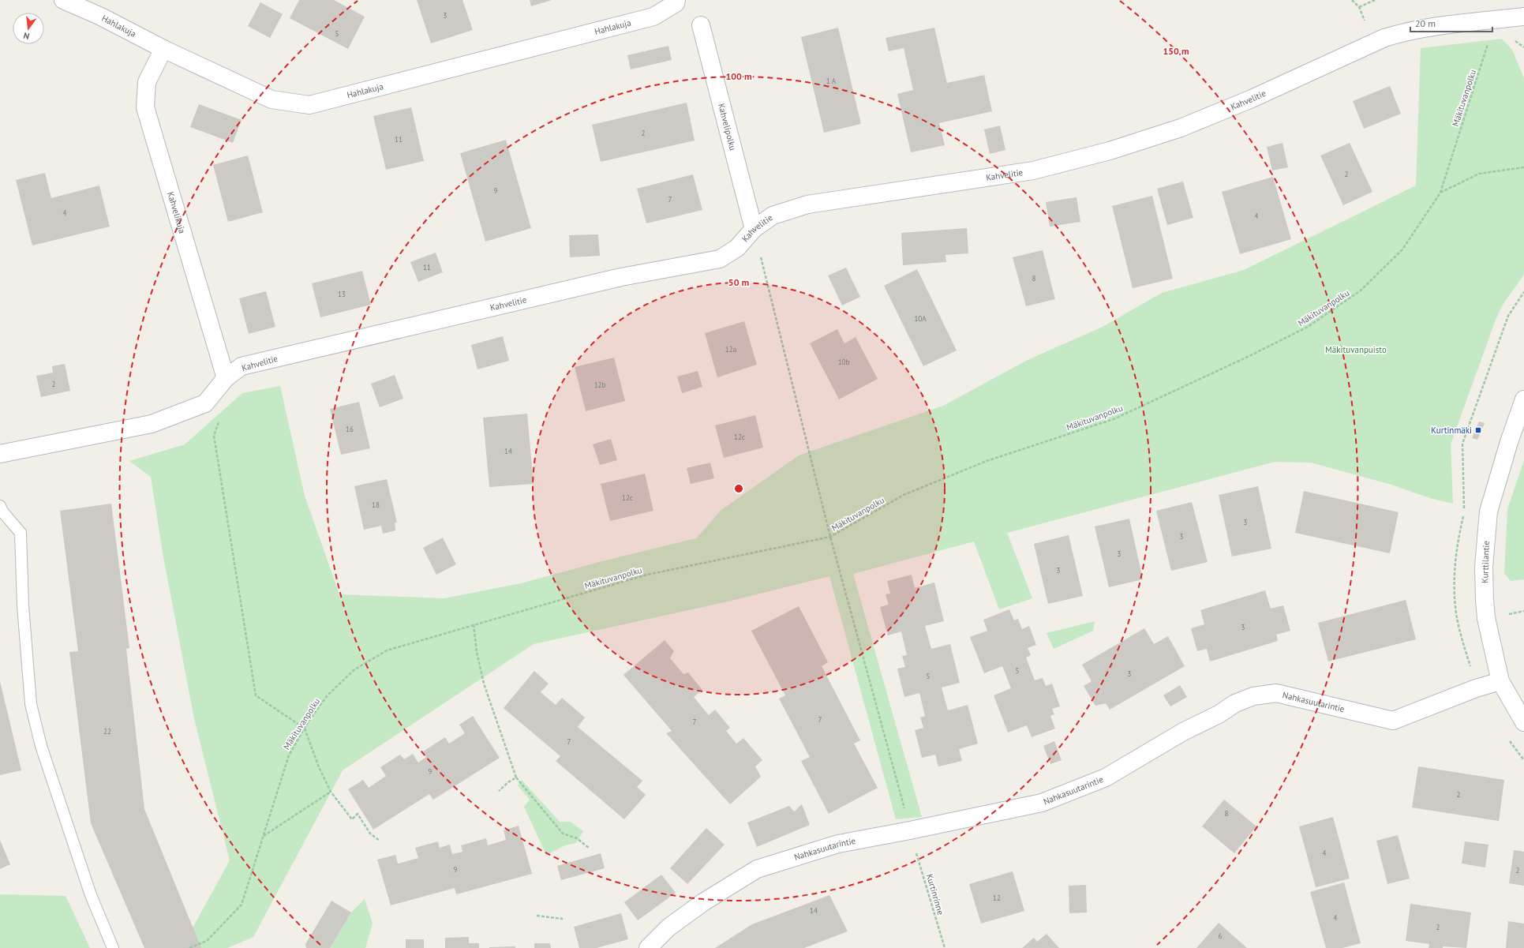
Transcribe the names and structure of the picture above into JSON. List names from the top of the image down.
{
  "streets": {
    "street": [
      "Hahlakuja",
      "Kahvelitie",
      "Kahvelipolku",
      "Kahvelikuja",
      "Kurttilantie",
      "Nahkasuutarintie"
    ],
    "path": ["Mäkituvanpolku", "Kurtinrinne"]
  },
  "crossings": [
    ["Hahlakuja", "Kahvelikuja"],
    ["Kahvelitie", "Kahvelipolku"],
    ["Kahvelitie", "Kahvelikuja"],
    ["Kurttilantie", "Nahkasuutarintie"]
  ],
  "parks": ["Mäkituvanpuisto"],
  "places": {
    "transit": ["Kurtinmäki"]
  },
  "house_numbers": [
    "3",
    "5",
    "1 A",
    "2",
    "11",
    "2",
    "9",
    "7",
    "4",
    "4",
    "11",
    "8",
    "13",
    "10A",
    "12a",
    "10b",
    "2",
    "12b",
    "16",
    "12c",
    "14",
    "12c",
    "18",
    "3",
    "3",
    "3",
    "3",
    "3",
    "5",
    "3",
    "5",
    "7",
    "7",
    "22",
    "7",
    "9",
    "2",
    "8",
    "4",
    "9",
    "2",
    "12",
    "14",
    "4",
    "2",
    "6"
  ],
  "scale_bar": "20 m",
  "north": "bottom",
  "rings": ["150 m", "100 m", "50 m"]
}
